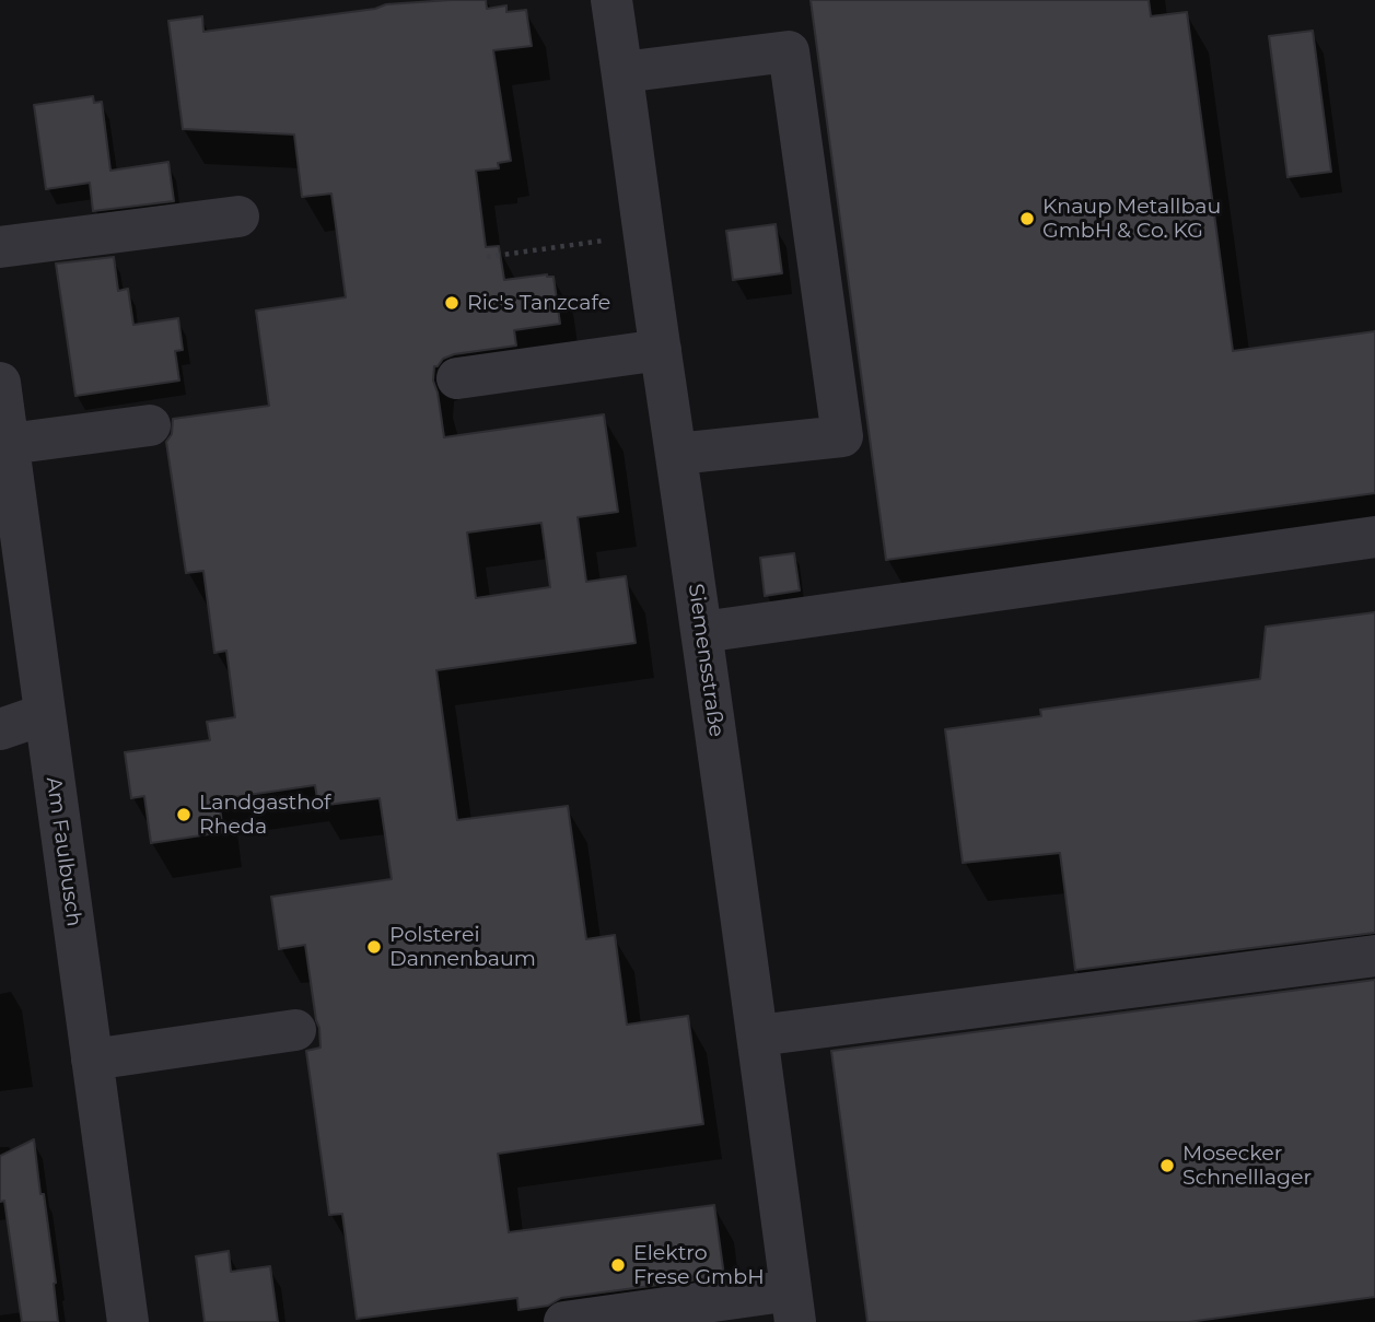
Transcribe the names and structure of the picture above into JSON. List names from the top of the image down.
{
  "streets": {
    "street": ["Siemensstraße", "Am Faulbusch"]
  },
  "places": [
    "Knaup Metallbau GmbH & Co. KG",
    "Ric's Tanzcafe",
    "Landgasthof Rheda",
    "Polsterei Dannenbaum",
    "Mosecker Schnelllager",
    "Elektro Frese GmbH"
  ]
}
